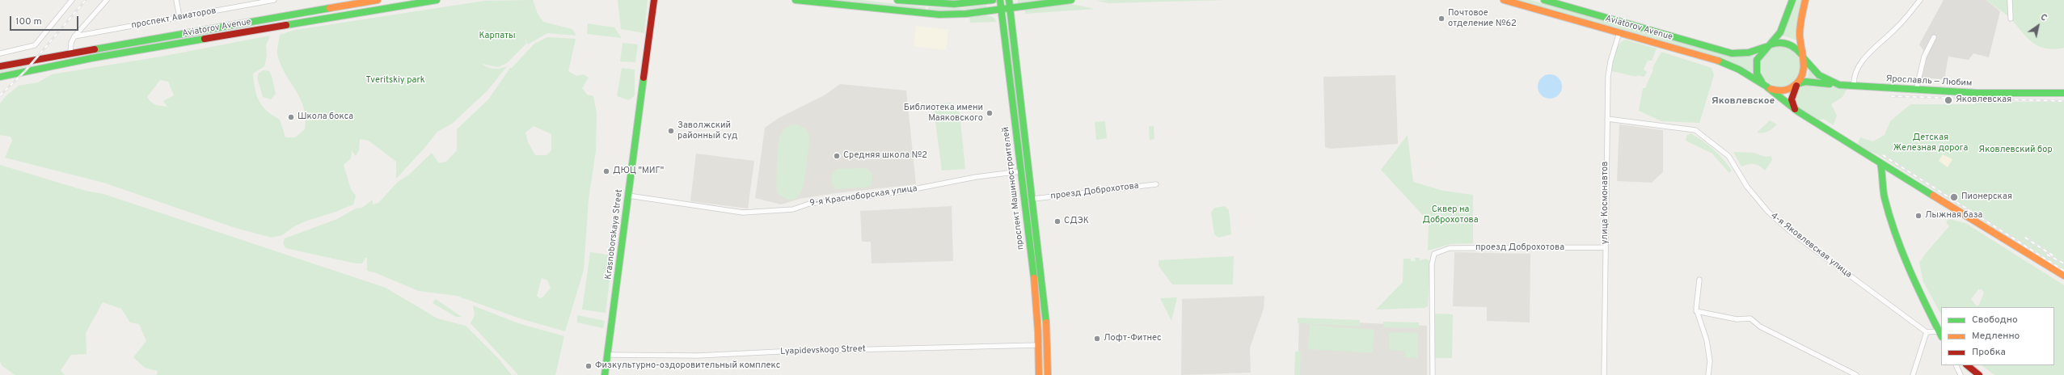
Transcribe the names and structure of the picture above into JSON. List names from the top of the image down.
{
  "streets": {
    "main road": [
      "Aviatorov Avenue",
      "Ярославль — Любим",
      "проспект Машиностроителей",
      "Krasnoborskaya Street"
    ],
    "street": [
      "проспект Авиаторов",
      "проезд Доброхотова",
      "9-я Красноборская улица",
      "улица Космонавтов",
      "4-я Яковлевская улица",
      "Lyapidevskogo Street"
    ]
  },
  "crossings": [
    ["Aviatorov Avenue", "Ярославль — Любим"],
    ["Aviatorov Avenue", "улица Космонавтов"],
    ["проспект Машиностроителей", "проезд Доброхотова"],
    ["проспект Машиностроителей", "9-я Красноборская улица"],
    ["проспект Машиностроителей", "Lyapidevskogo Street"],
    ["проезд Доброхотова", "улица Космонавтов"],
    ["9-я Красноборская улица", "Krasnoborskaya Street"],
    ["улица Космонавтов", "4-я Яковлевская улица"],
    ["Krasnoborskaya Street", "Lyapidevskogo Street"]
  ],
  "districts": ["Яковлевское"],
  "parks": [
    "Карпаты",
    "Tveritskiy park",
    "Детская Железная дорога",
    "Яковлевский бор",
    "Сквер на Доброхотова"
  ],
  "places": [
    "Почтовое отделение №62",
    "Яковлевская",
    "Библиотека имени Маяковского",
    "Школа бокса",
    "Заволжский районный суд",
    "Средняя школа №2",
    "ДЮЦ \"МИГ\"",
    "Пионерская",
    "Лыжная база",
    "СДЭК",
    "Лофт-Фитнес",
    "Физкультурно-оздоровительный комплекс"
  ],
  "legend": ["Свободно", "Медленно", "Пробка"],
  "scale_bar": "100 m",
  "north": "top right"
}
